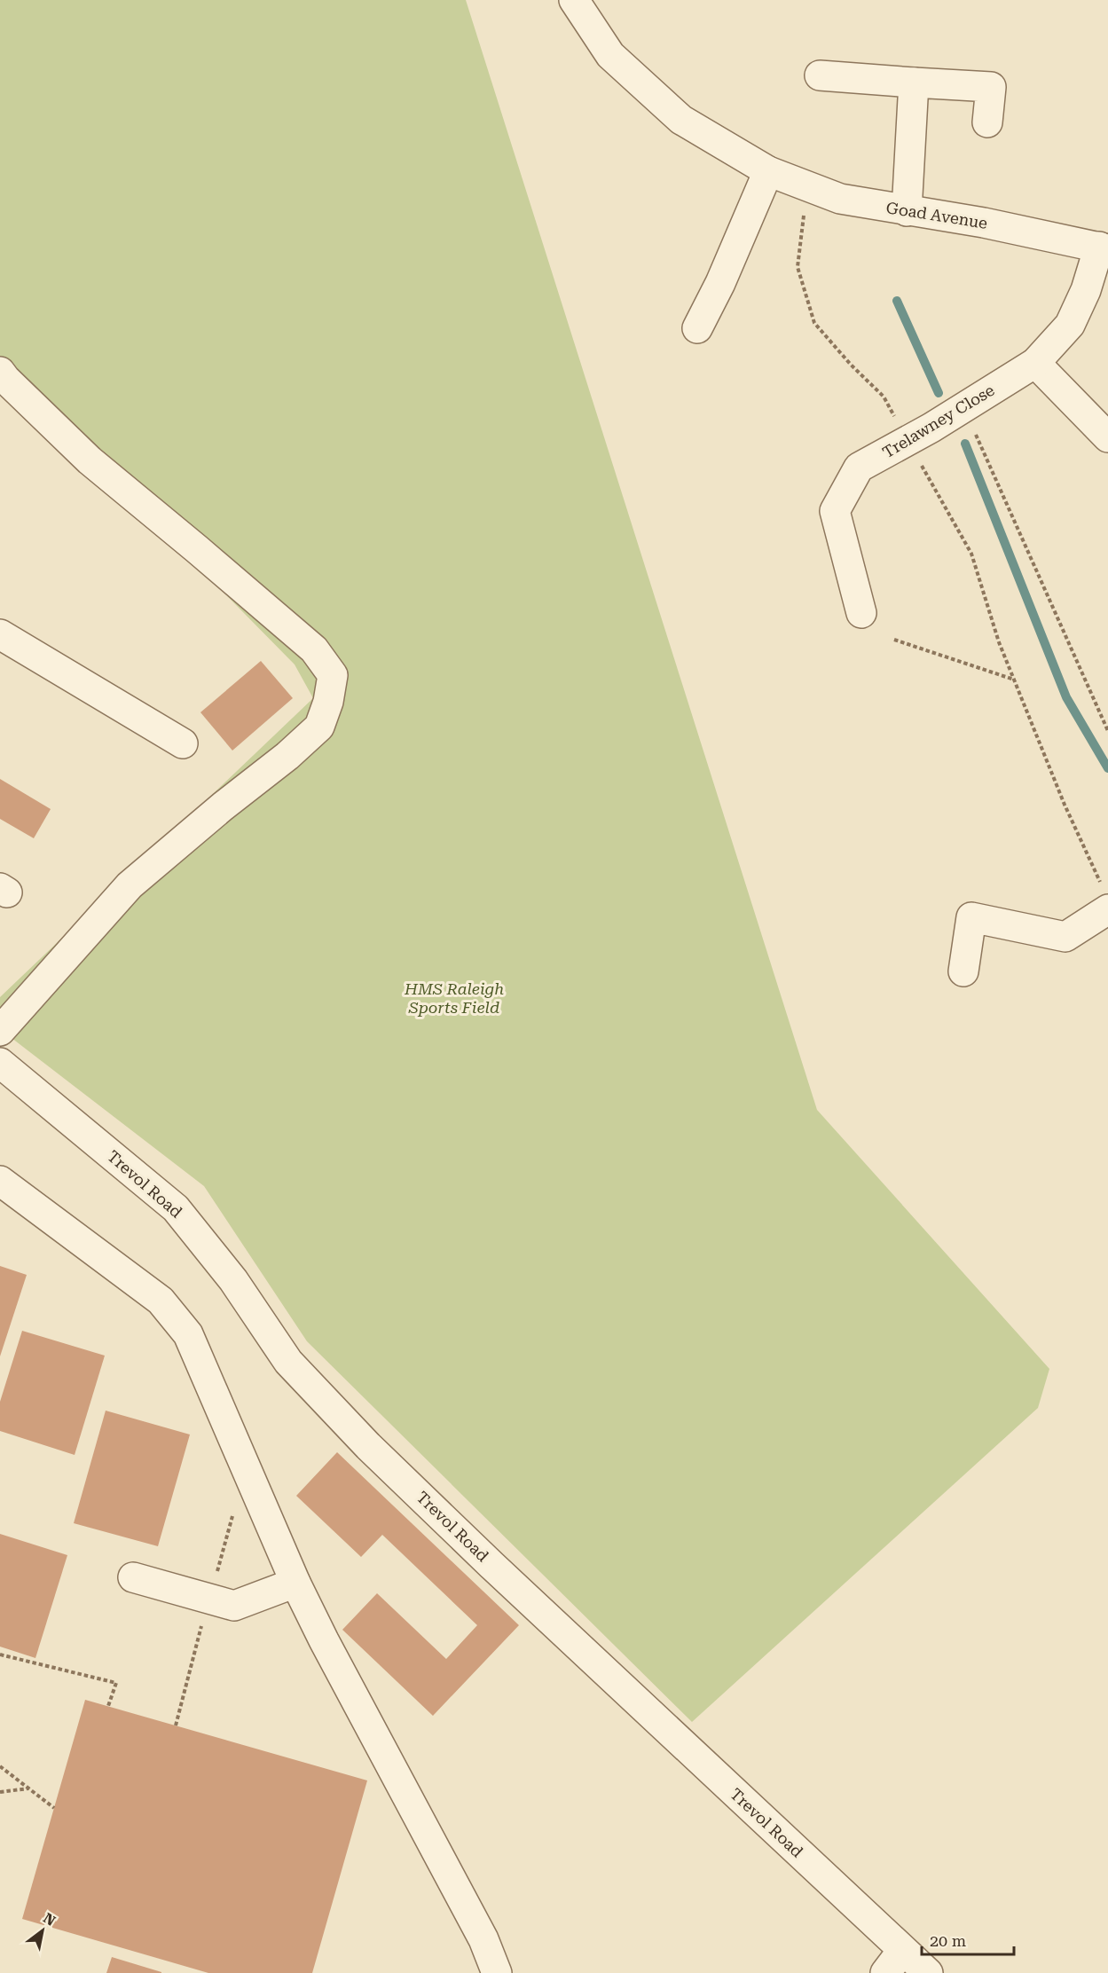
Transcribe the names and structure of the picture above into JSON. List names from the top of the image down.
{
  "streets": {
    "street": ["Goad Avenue", "Trelawney Close", "Trevol Road"]
  },
  "crossings": [
    ["Goad Avenue", "Trelawney Close"]
  ],
  "parks": ["HMS Raleigh Sports Field"],
  "scale_bar": "20 m",
  "north": "top right"
}
